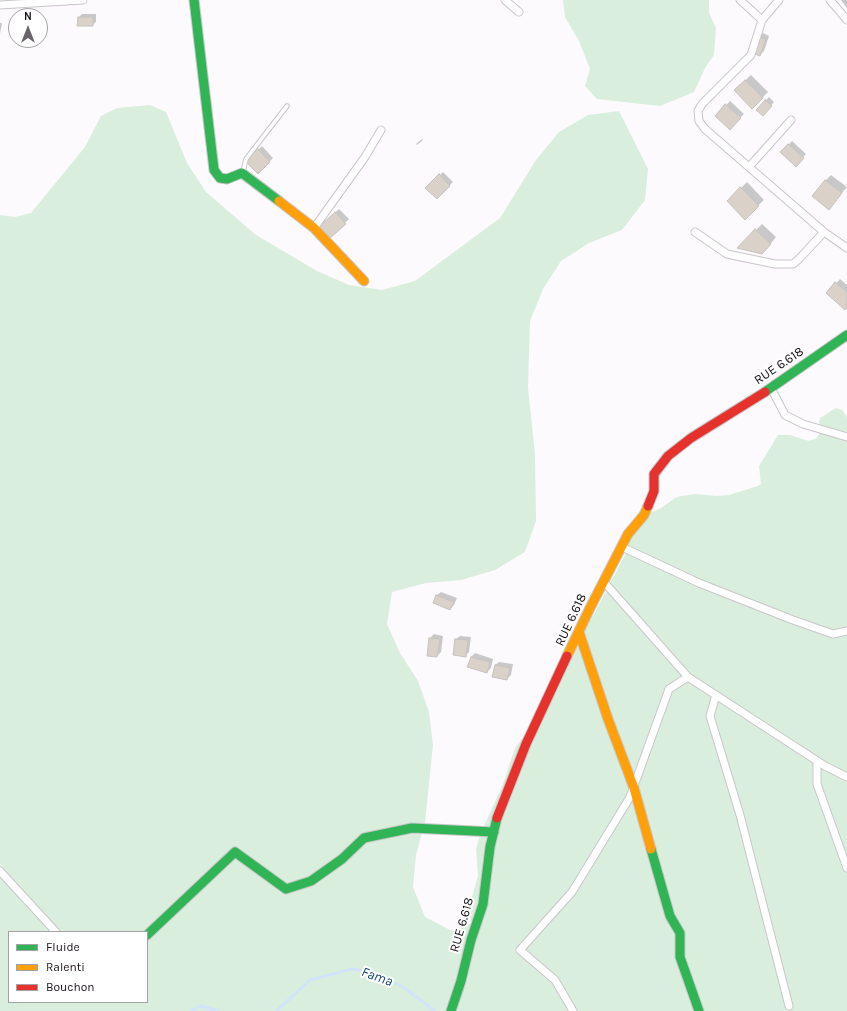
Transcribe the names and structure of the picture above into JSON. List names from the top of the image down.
{
  "streets": {
    "street": ["RUE 6.618"]
  },
  "water": ["Fama"],
  "legend": ["Fluide", "Ralenti", "Bouchon"],
  "north": "top"
}
